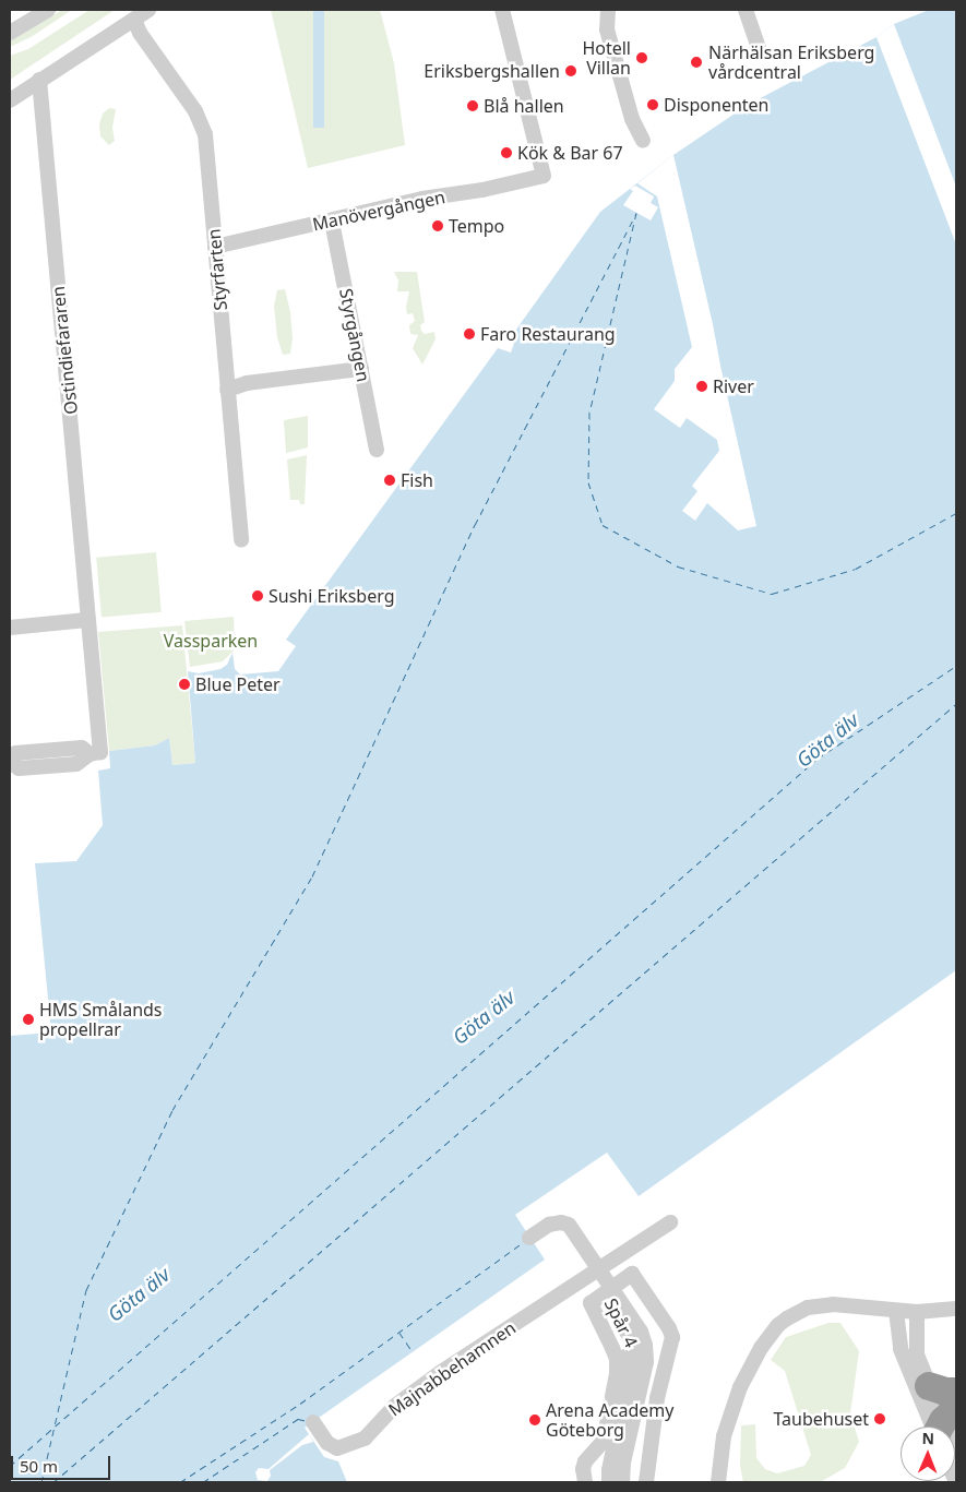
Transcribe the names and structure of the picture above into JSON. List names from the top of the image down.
{
  "streets": {
    "street": [
      "Manövergången",
      "Styrfarten",
      "Styrgången",
      "Ostindiefararen",
      "Spår 4",
      "Majnabbehamnen"
    ]
  },
  "crossings": [
    ["Manövergången", "Styrfarten"],
    ["Manövergången", "Styrgången"]
  ],
  "water": ["Göta älv"],
  "parks": ["Vassparken"],
  "places": [
    "Hotell Villan",
    "Närhälsan Eriksberg vårdcentral",
    "Eriksbergshallen",
    "Disponenten",
    "Blå hallen",
    "Kök & Bar 67",
    "Tempo",
    "Faro Restaurang",
    "River",
    "Fish",
    "Sushi Eriksberg",
    "Blue Peter",
    "HMS Smålands propellrar",
    "Taubehuset",
    "Arena Academy Göteborg"
  ],
  "scale_bar": "50 m",
  "north": "top"
}
